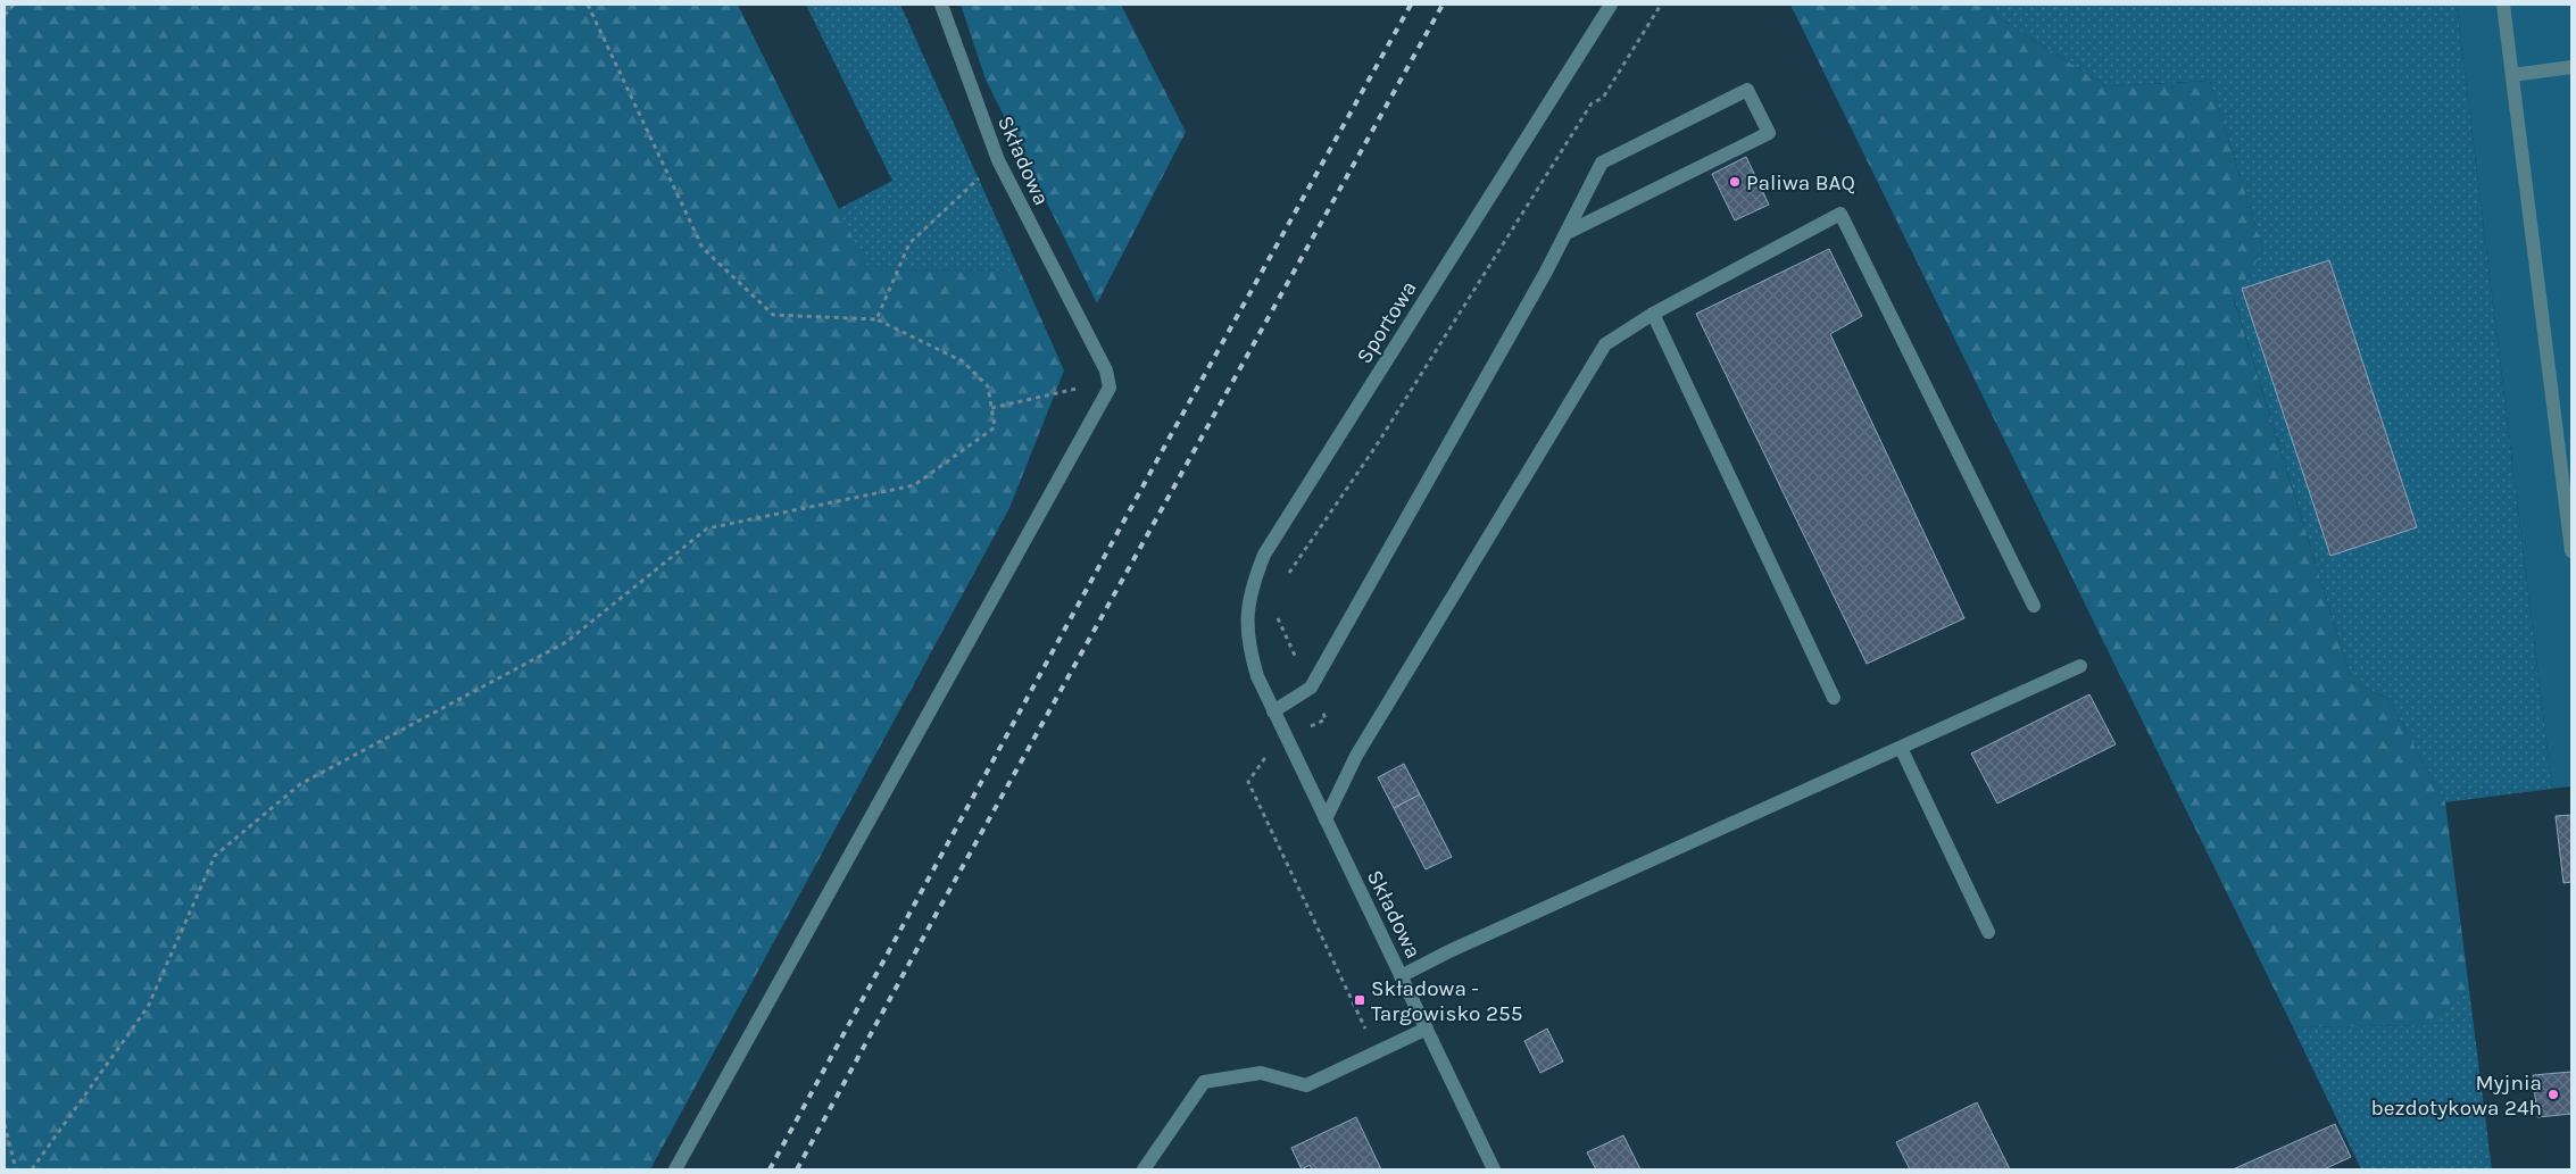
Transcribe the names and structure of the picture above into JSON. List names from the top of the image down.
{
  "streets": {
    "street": ["Składowa", "Sportowa"]
  },
  "crossings": [
    ["Składowa", "Sportowa"]
  ],
  "places": {
    "other": ["Paliwa BAQ", "Myjnia bezdotykowa 24h"],
    "transit": ["Składowa - Targowisko 255"]
  }
}
